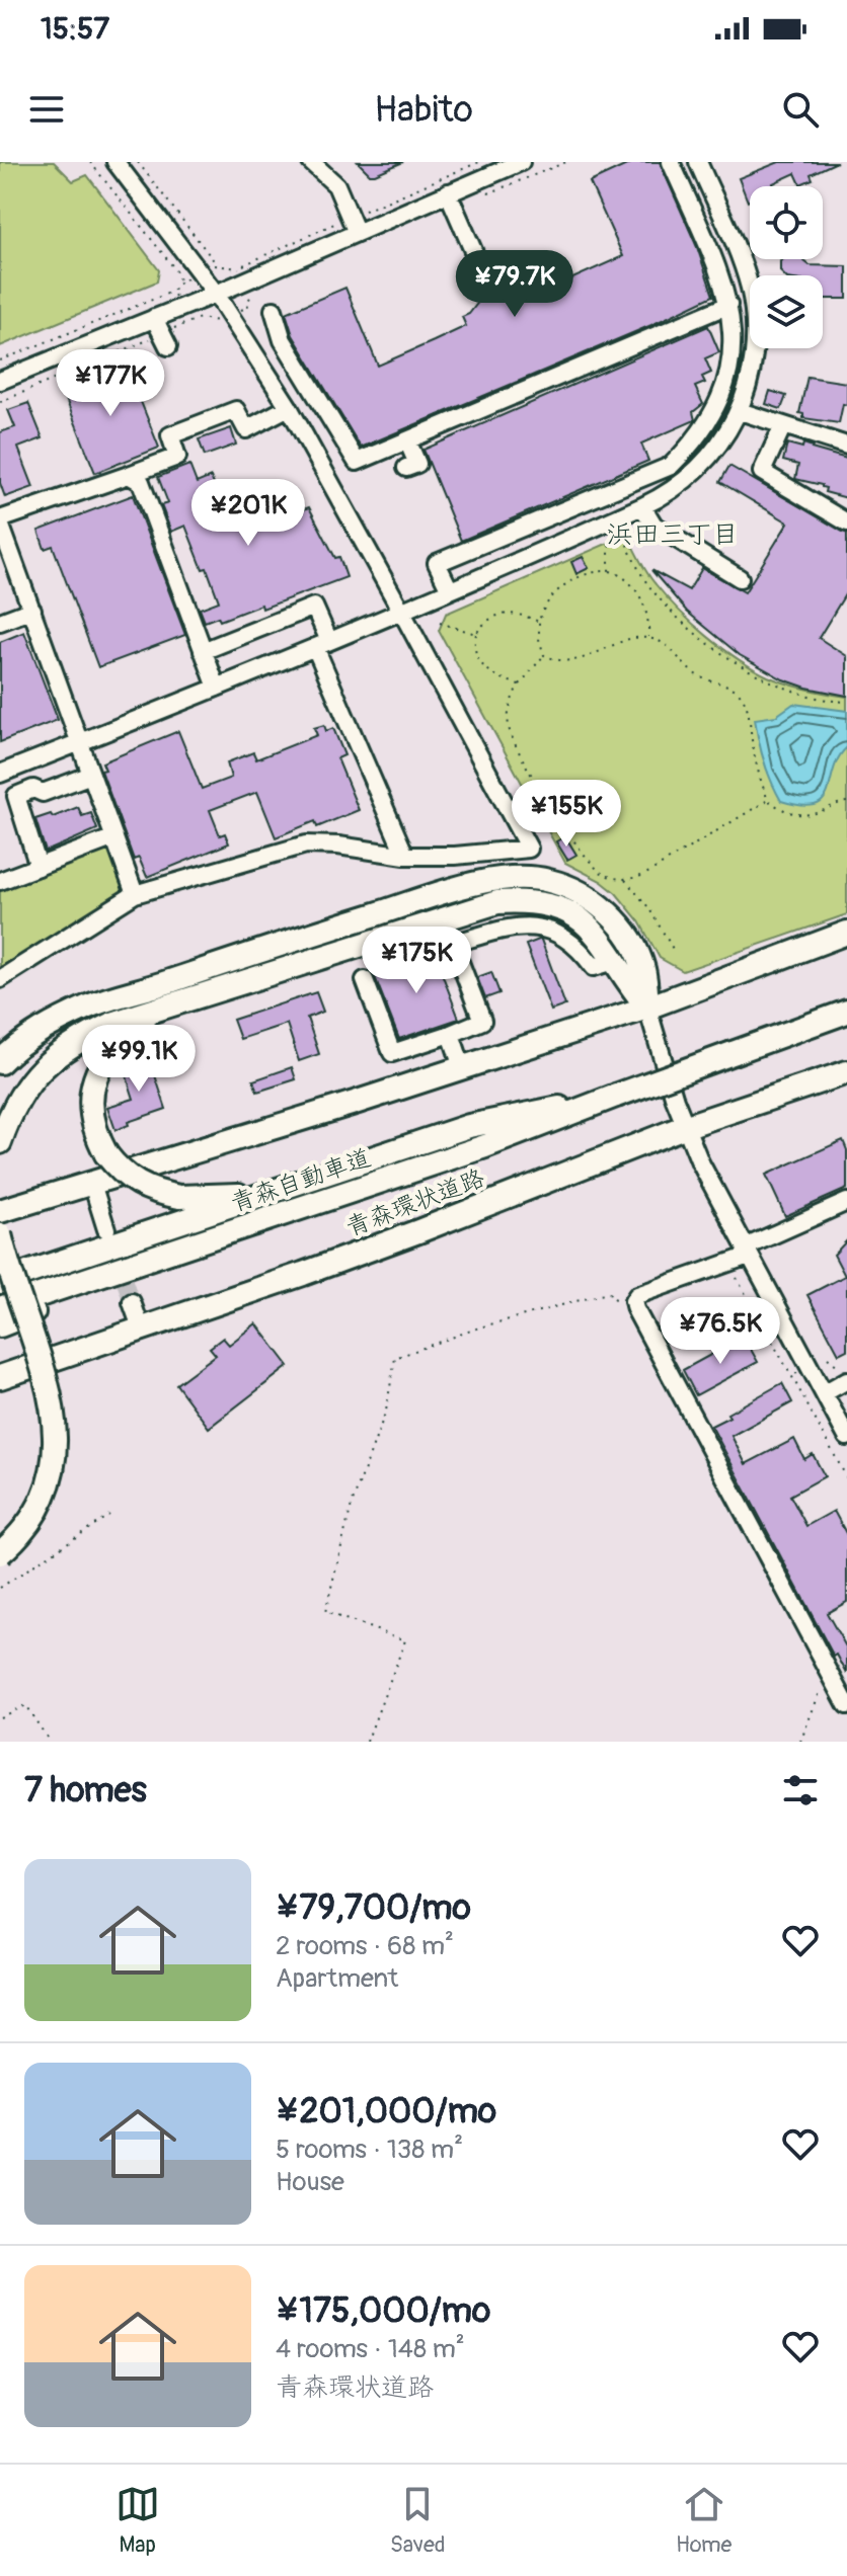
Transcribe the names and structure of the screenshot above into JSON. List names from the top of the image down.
{
  "streets": {
    "highway": ["青森自動車道", "青森環状道路"]
  },
  "districts": ["浜田三丁目"],
  "page": {
    "status": "15:57",
    "header": "Habito",
    "price": [
      "¥79.7K",
      "¥177K",
      "¥201K",
      "¥155K",
      "¥175K",
      "¥99.1K",
      "¥76.5K"
    ],
    "heading": "7 homes",
    "list": [
      {
        "name": "¥79,700/mo",
        "note": "2 rooms · 68 m² · Apartment"
      },
      {
        "name": "¥201,000/mo",
        "note": "5 rooms · 138 m² · House"
      },
      {
        "name": "¥175,000/mo",
        "note": "4 rooms · 148 m² · 青森環状道路"
      }
    ],
    "tabs": ["Map", "Saved", "Home"]
  }
}
